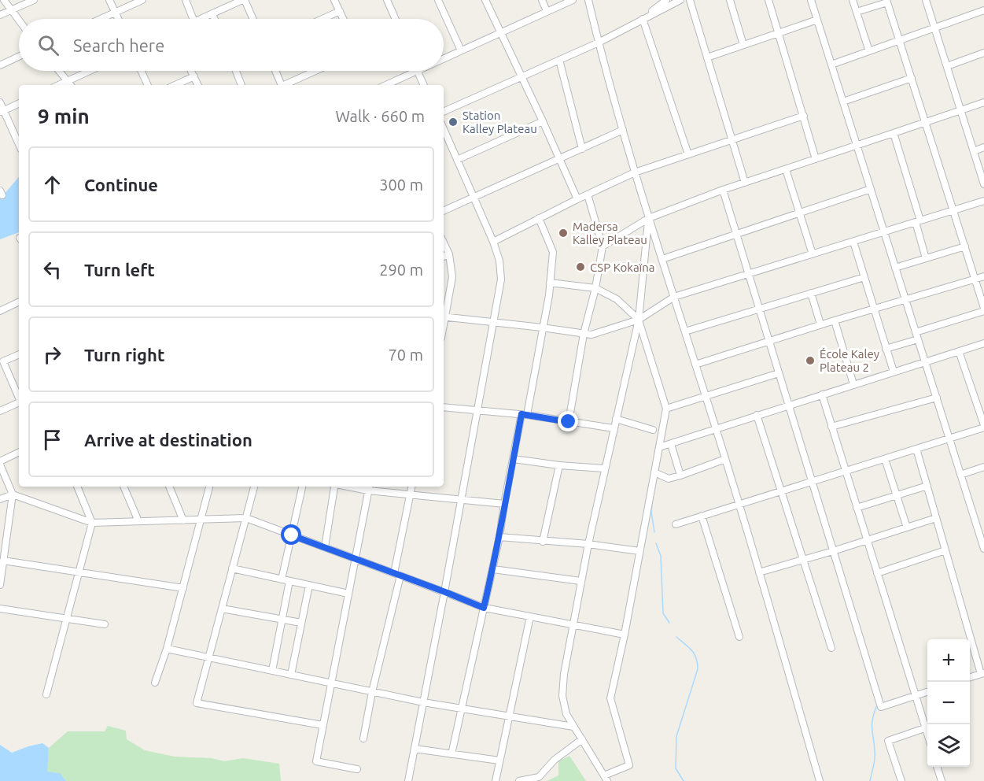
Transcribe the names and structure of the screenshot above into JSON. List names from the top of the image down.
{
  "places": [
    "Station Kalley Plateau",
    "Madersa Kalley Plateau",
    "CSP Kokaïna",
    "École Kaley Plateau 2"
  ],
  "page": {
    "search": "Search here",
    "heading": ["9 min", "Walk · 660 m"],
    "list": [
      ["Continue", "300 m"],
      ["Turn left", "290 m"],
      ["Turn right", "70 m"],
      "Arrive at destination"
    ],
    "map_buttons": ["+", "−"]
  }
}
